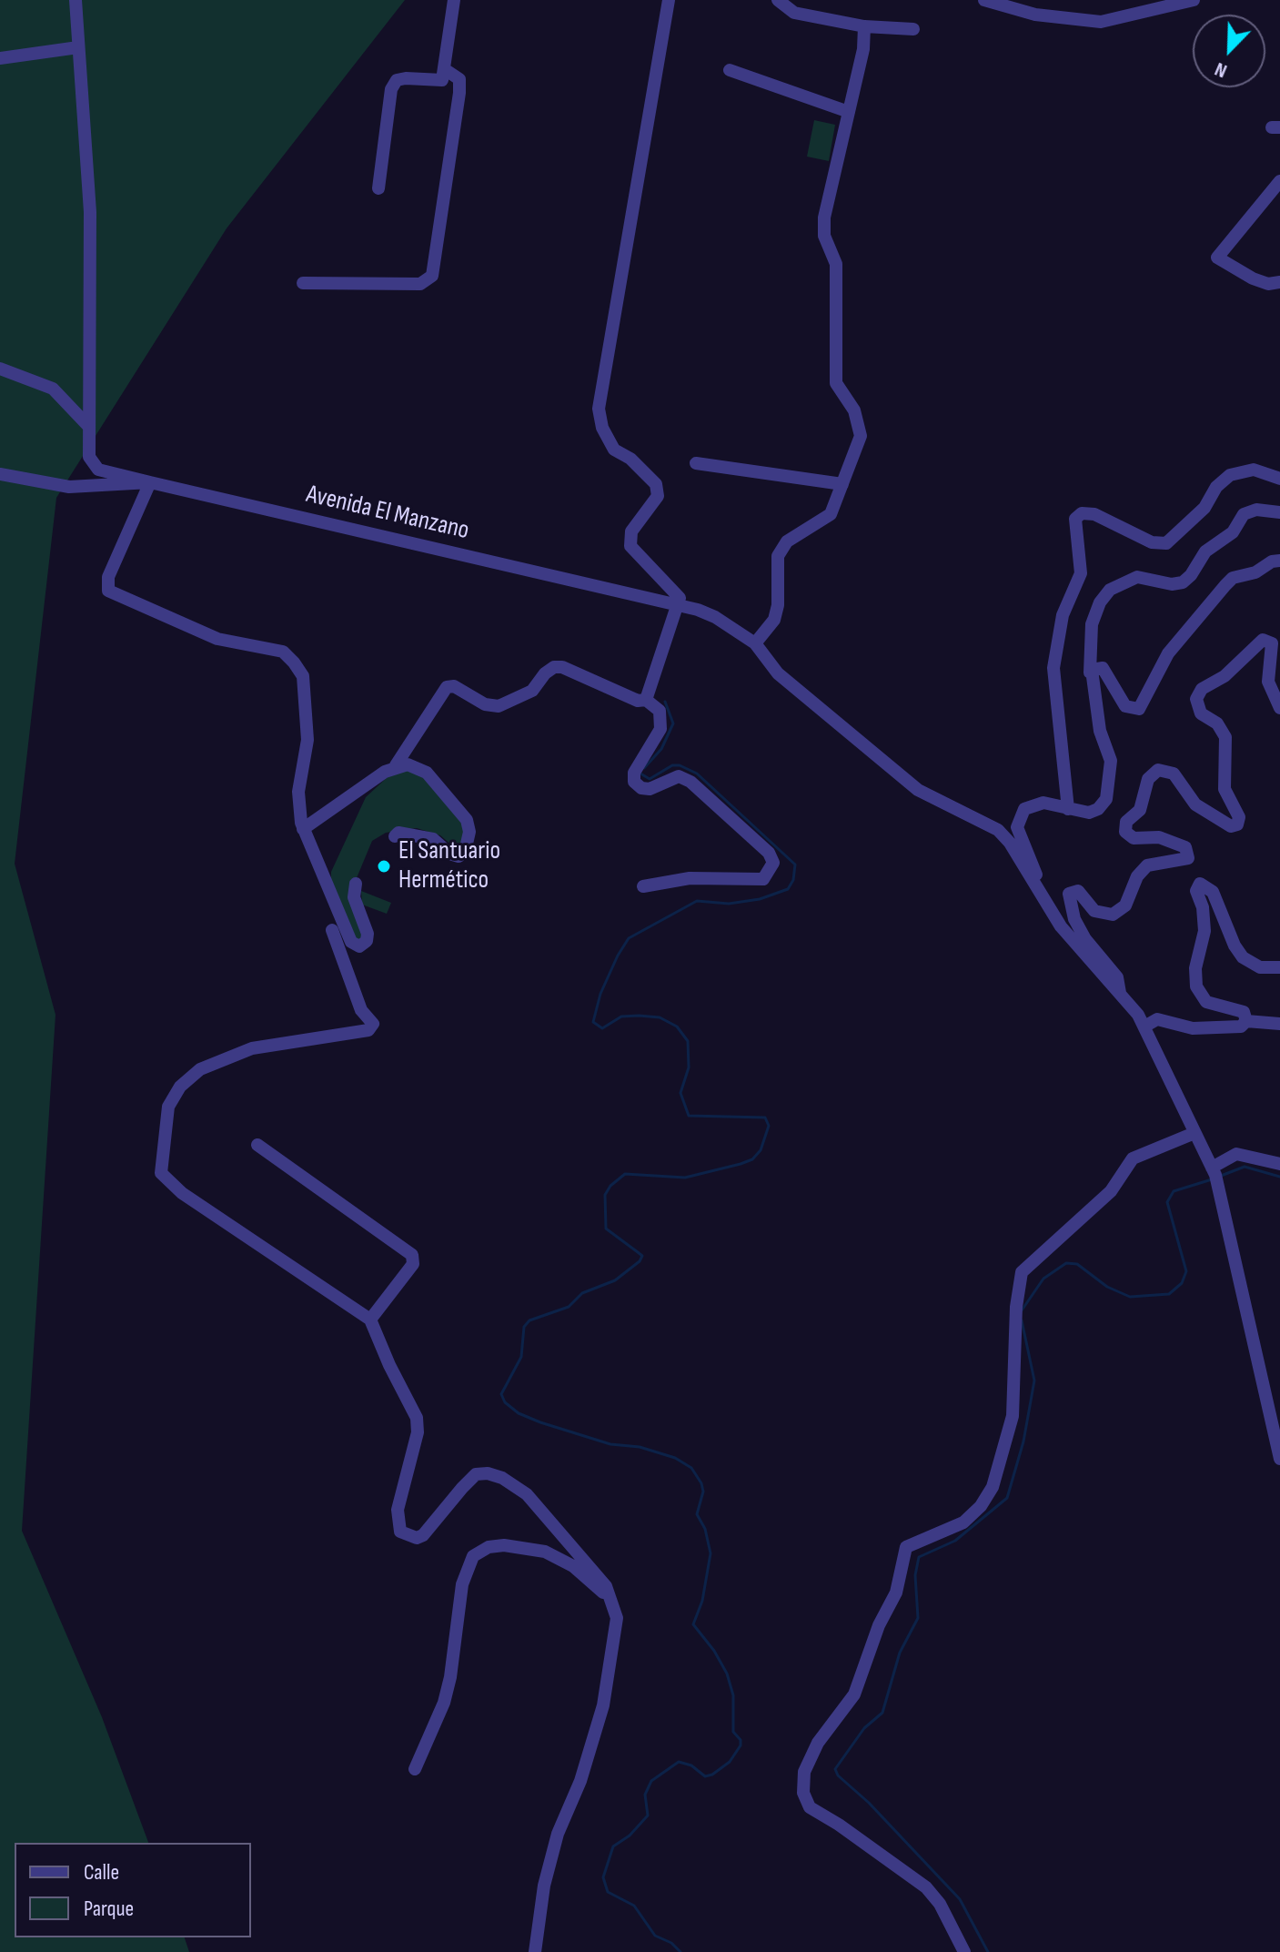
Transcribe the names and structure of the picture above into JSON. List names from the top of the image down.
{
  "streets": {
    "street": ["Avenida El Manzano"]
  },
  "places": ["El Santuario Hermético"],
  "legend": ["Calle", "Parque"],
  "north": "bottom left"
}
